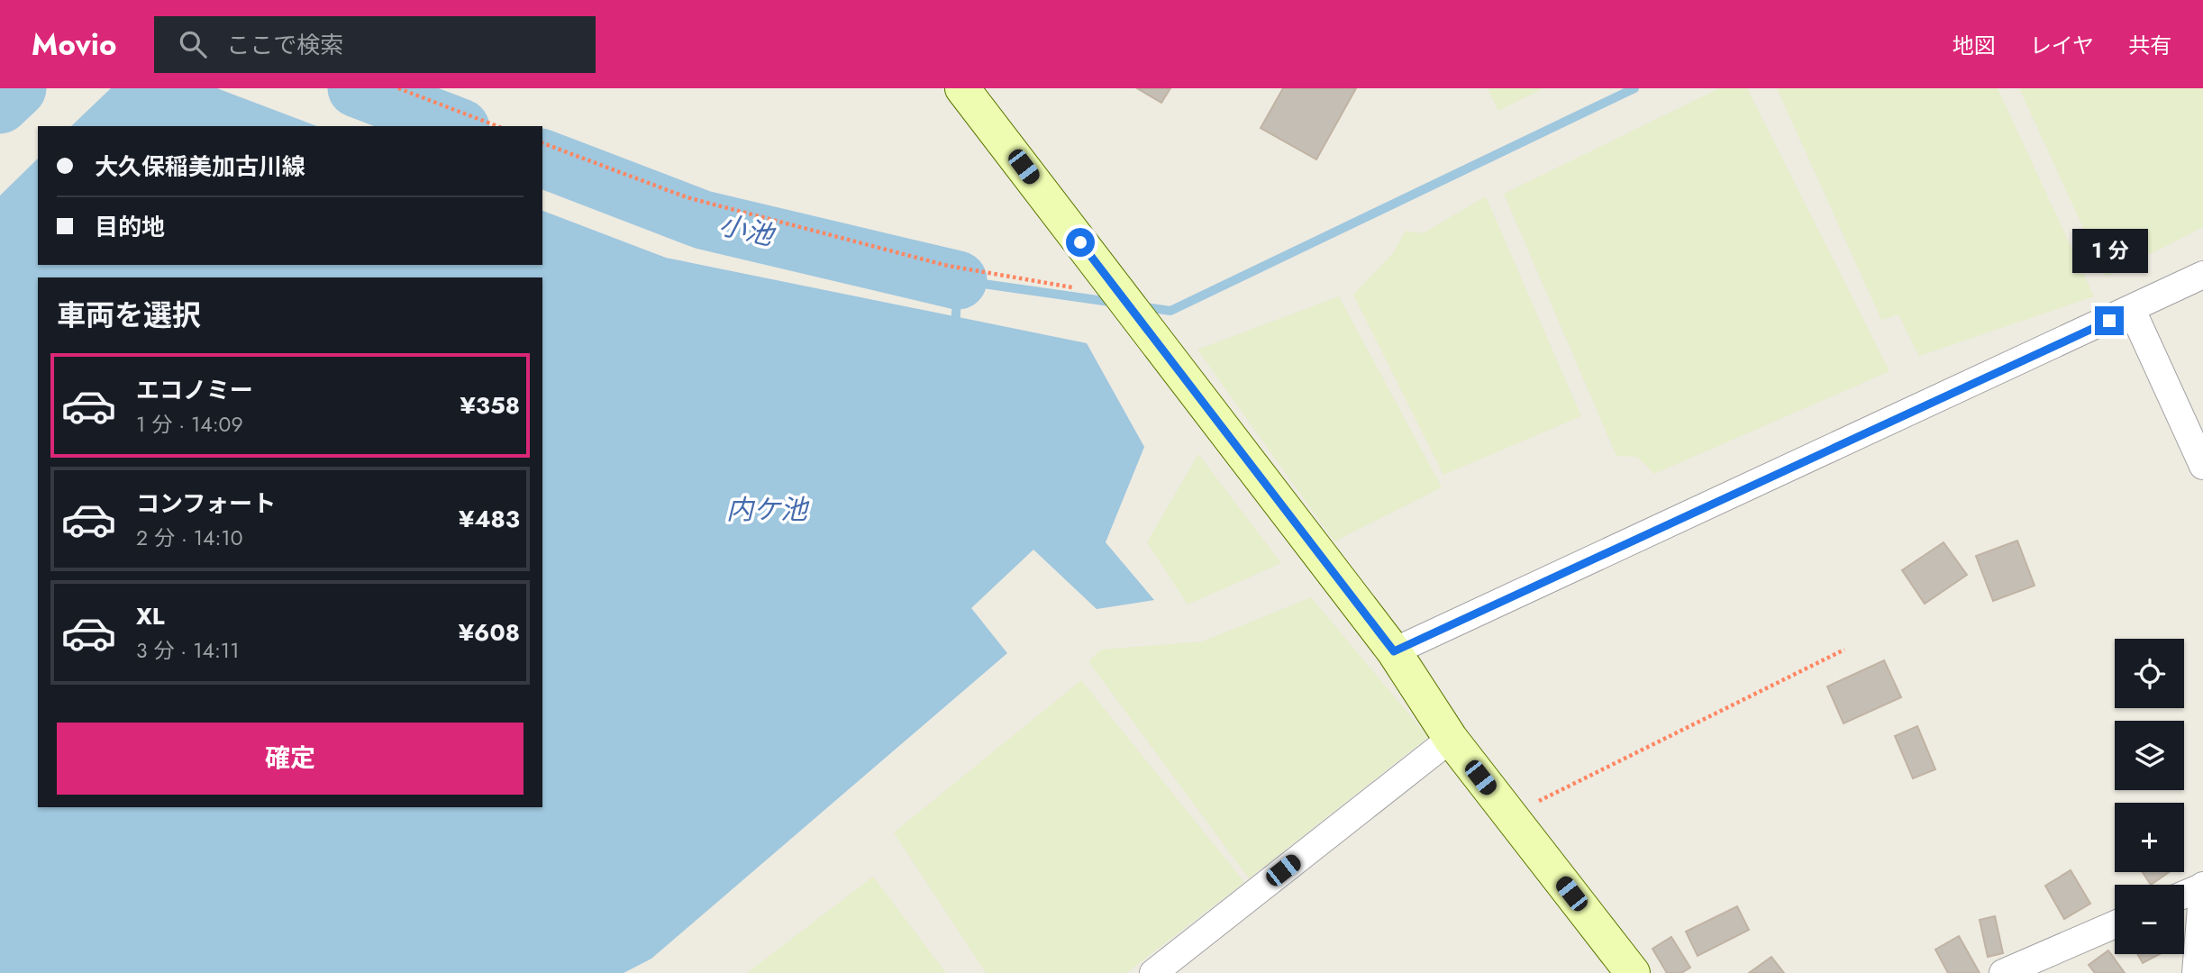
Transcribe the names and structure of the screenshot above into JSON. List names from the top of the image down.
{
  "water": ["小池", "内ケ池"],
  "page": {
    "header": "Movio",
    "search": "ここで検索",
    "nav": ["地図", "レイヤ", "共有"],
    "banner": ["大久保稲美加古川線", "目的地"],
    "bubble": "1 分",
    "heading": "車両を選択",
    "list": [
      {
        "name": "エコノミー",
        "note": "1 分 · 14:09",
        "value": "¥358"
      },
      {
        "name": "コンフォート",
        "note": "2 分 · 14:10",
        "value": "¥483"
      },
      {
        "name": "XL",
        "note": "3 分 · 14:11",
        "value": "¥608"
      }
    ],
    "map_buttons": ["+", "−"],
    "buttons": "確定"
  }
}
